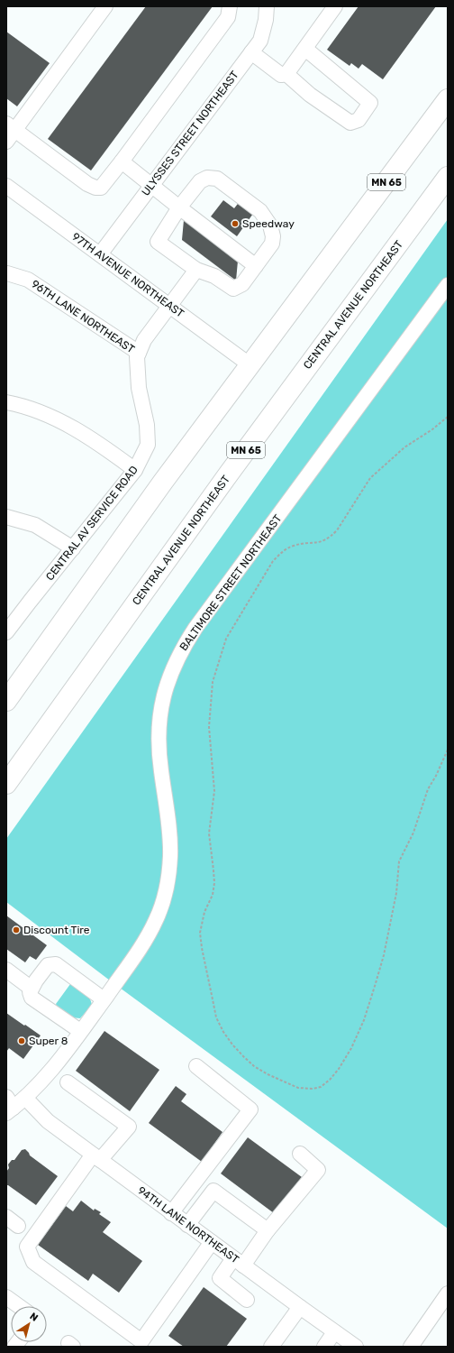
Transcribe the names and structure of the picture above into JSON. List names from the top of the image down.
{
  "streets": {
    "highway": ["MN 65", "CENTRAL AVENUE NORTHEAST"],
    "street": [
      "ULYSSES STREET NORTHEAST",
      "97TH AVENUE NORTHEAST",
      "96TH LANE NORTHEAST",
      "CENTRAL AV SERVICE ROAD",
      "BALTIMORE STREET NORTHEAST",
      "94TH LANE NORTHEAST"
    ]
  },
  "crossings": [
    ["ULYSSES STREET NORTHEAST", "97TH AVENUE NORTHEAST"],
    ["MN 65", "97TH AVENUE NORTHEAST"],
    ["97TH AVENUE NORTHEAST", "CENTRAL AV SERVICE ROAD"],
    ["96TH LANE NORTHEAST", "CENTRAL AV SERVICE ROAD"],
    ["BALTIMORE STREET NORTHEAST", "94TH LANE NORTHEAST"]
  ],
  "places": ["Speedway", "Discount Tire", "Super 8"],
  "north": "top right"
}
